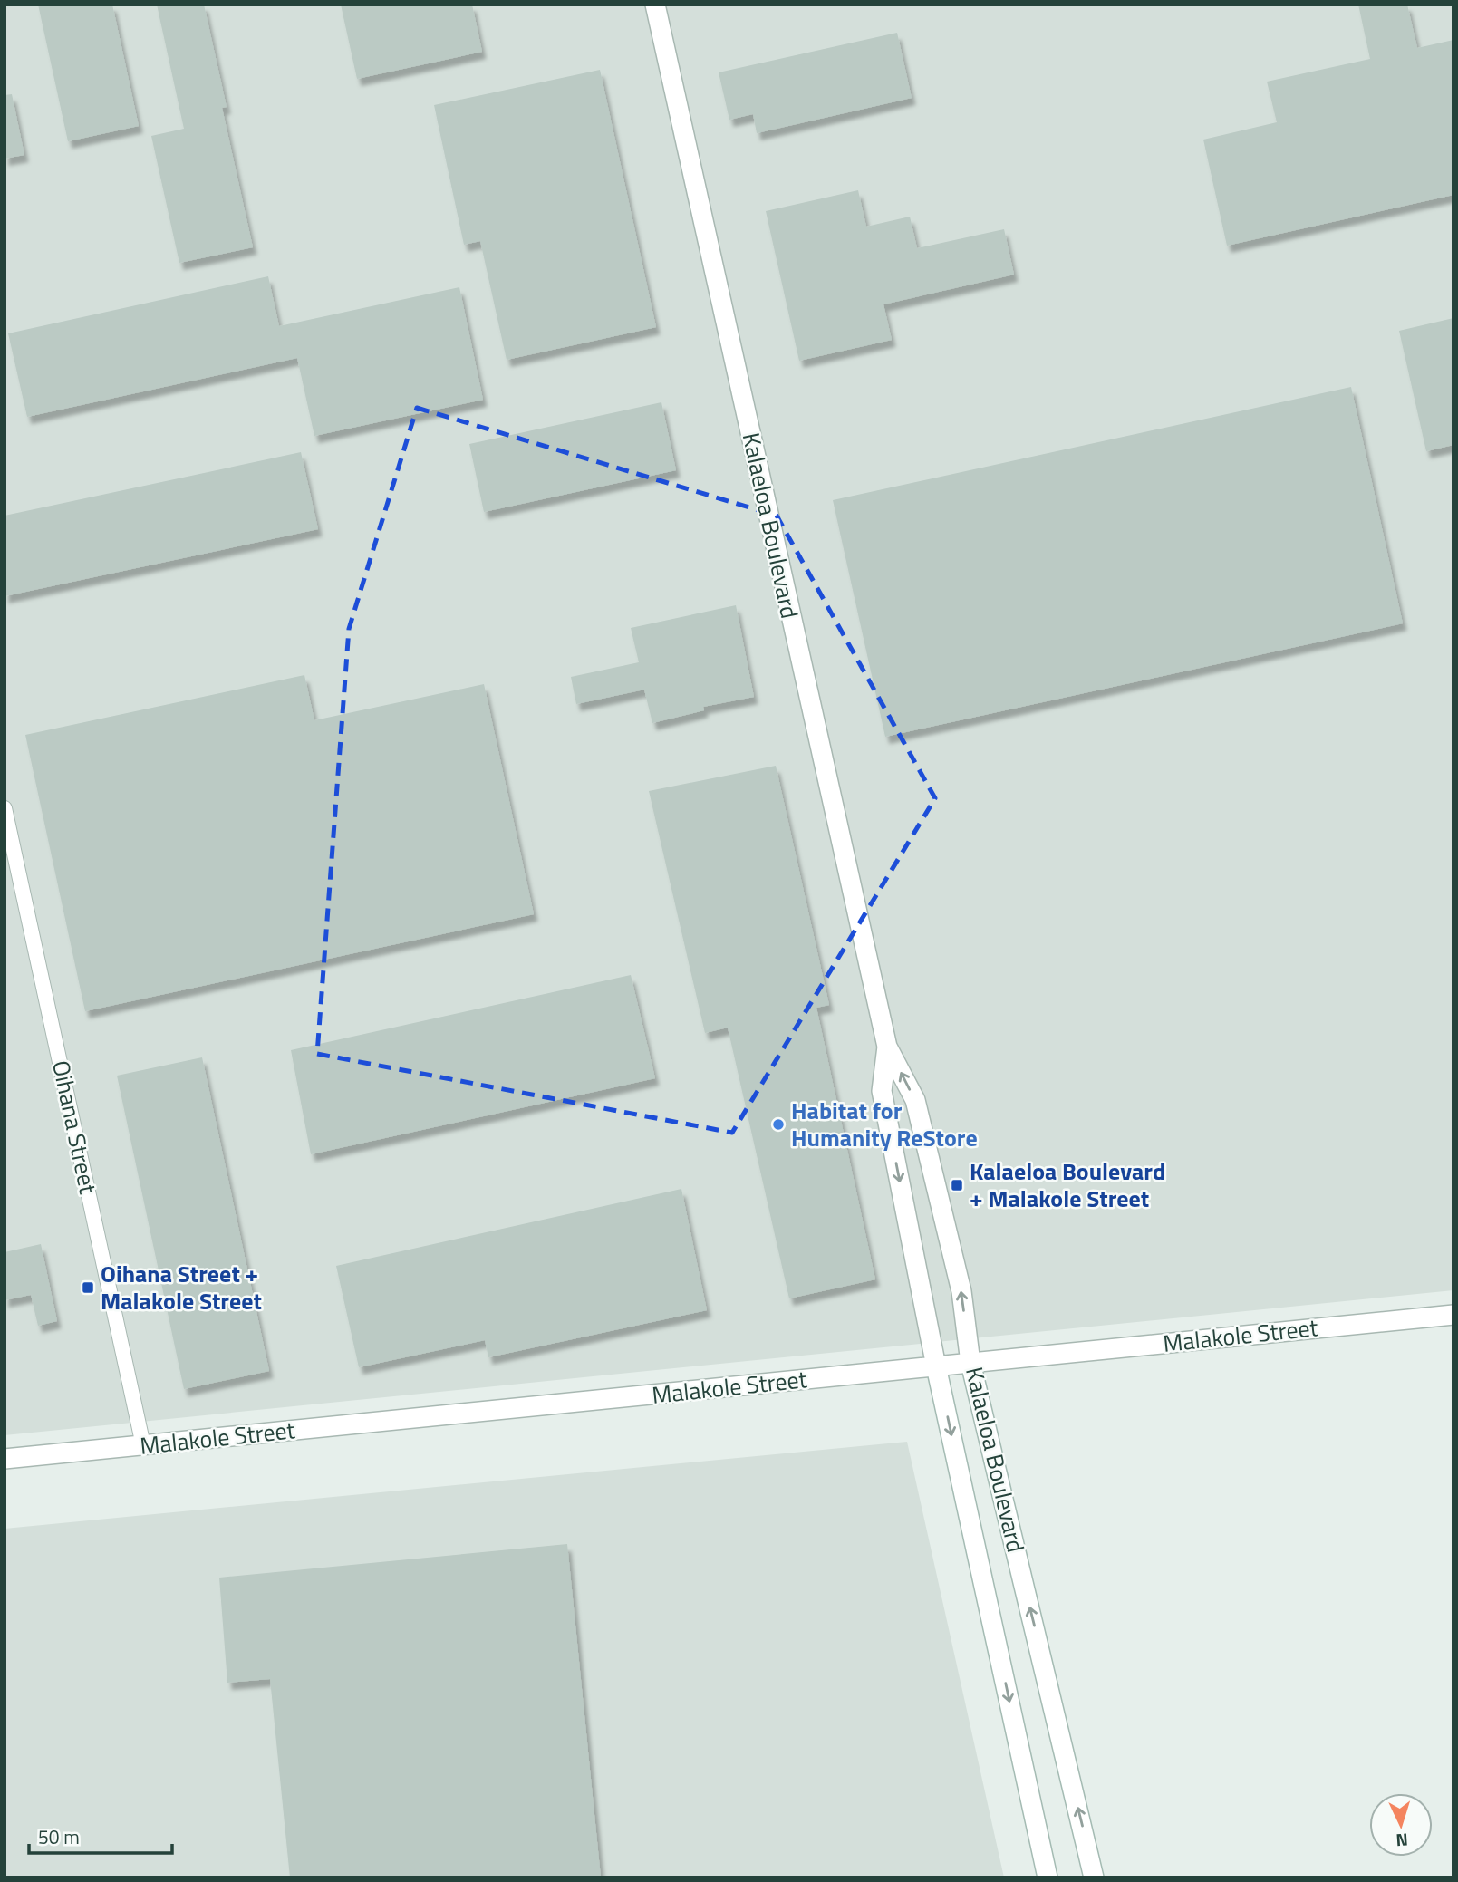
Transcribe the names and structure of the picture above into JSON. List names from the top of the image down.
{
  "streets": {
    "street": ["Kalaeloa Boulevard", "Oihana Street", "Malakole Street"]
  },
  "crossings": [
    ["Kalaeloa Boulevard", "Malakole Street"],
    ["Oihana Street", "Malakole Street"]
  ],
  "places": {
    "other": ["Habitat for Humanity ReStore"],
    "transit": ["Kalaeloa Boulevard + Malakole Street", "Oihana Street + Malakole Street"]
  },
  "scale_bar": "50 m",
  "north": "bottom"
}
